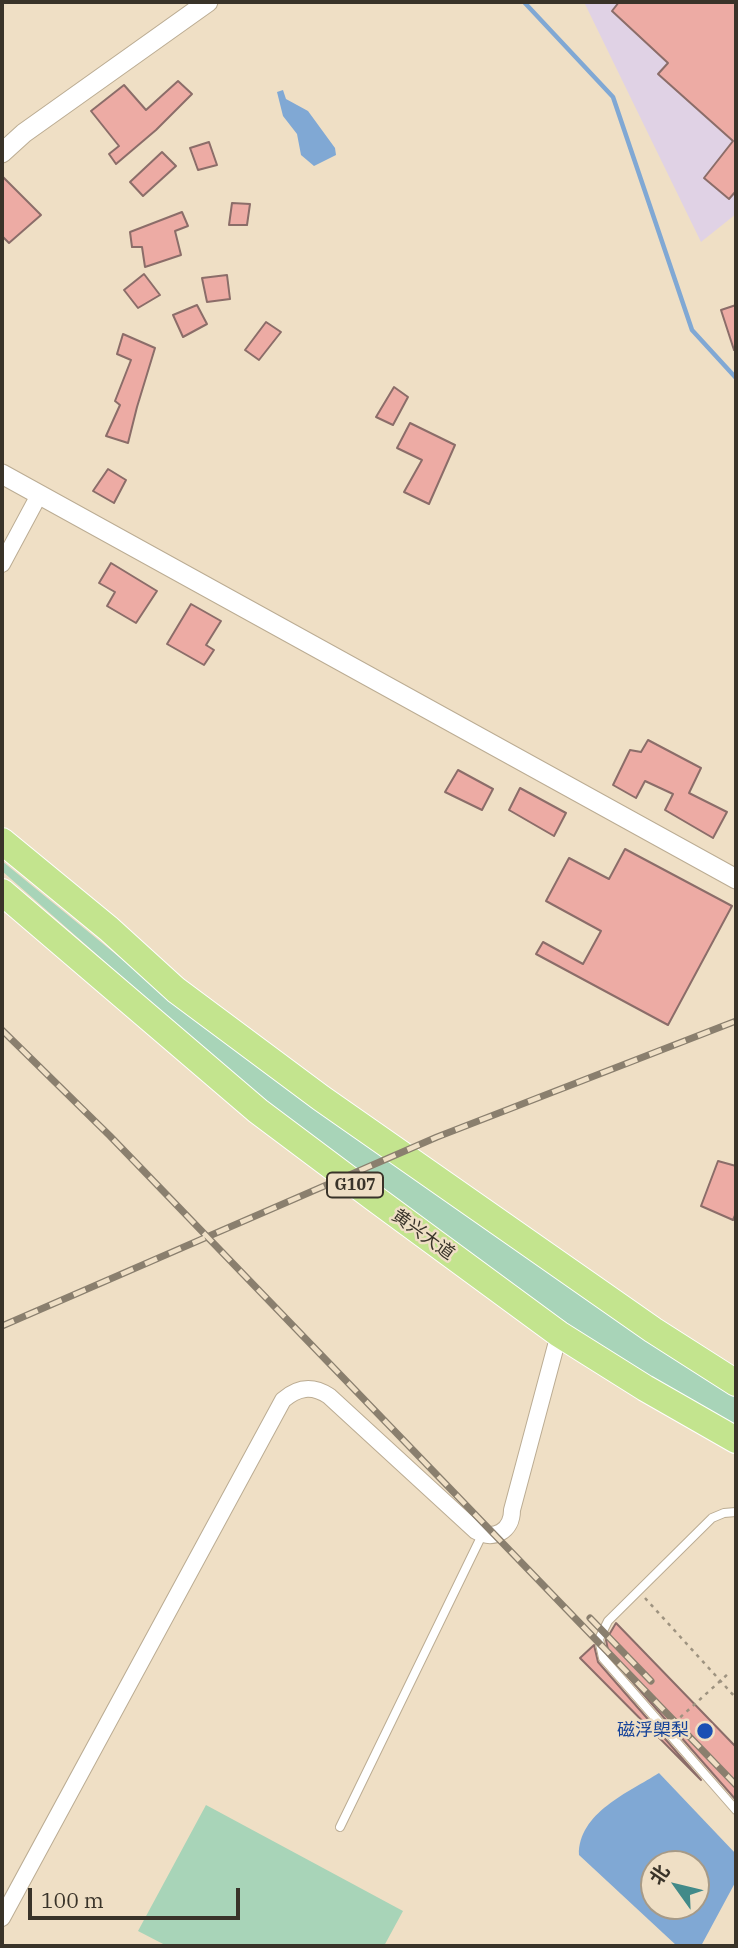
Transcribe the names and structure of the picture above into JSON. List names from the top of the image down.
{
  "streets": {
    "highway": ["G107", "黄兴大道"]
  },
  "places": ["磁浮㮾梨"],
  "scale_bar": "100 m",
  "north": "top left"
}
